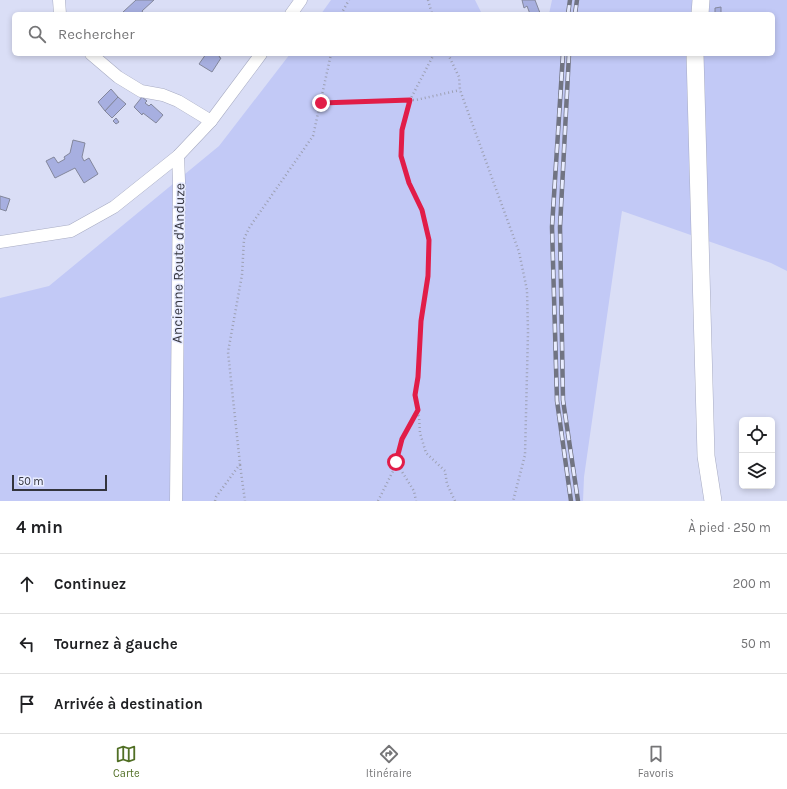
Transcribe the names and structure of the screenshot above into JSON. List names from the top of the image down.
{
  "streets": {
    "street": ["Ancienne Route d'Anduze"]
  },
  "scale_bar": "50 m",
  "page": {
    "search": "Rechercher",
    "scale": "50 m",
    "heading": ["4 min", "À pied · 250 m"],
    "list": [
      ["Continuez", "200 m"],
      ["Tournez à gauche", "50 m"],
      "Arrivée à destination"
    ],
    "nav": ["Carte", "Itinéraire", "Favoris"]
  }
}
